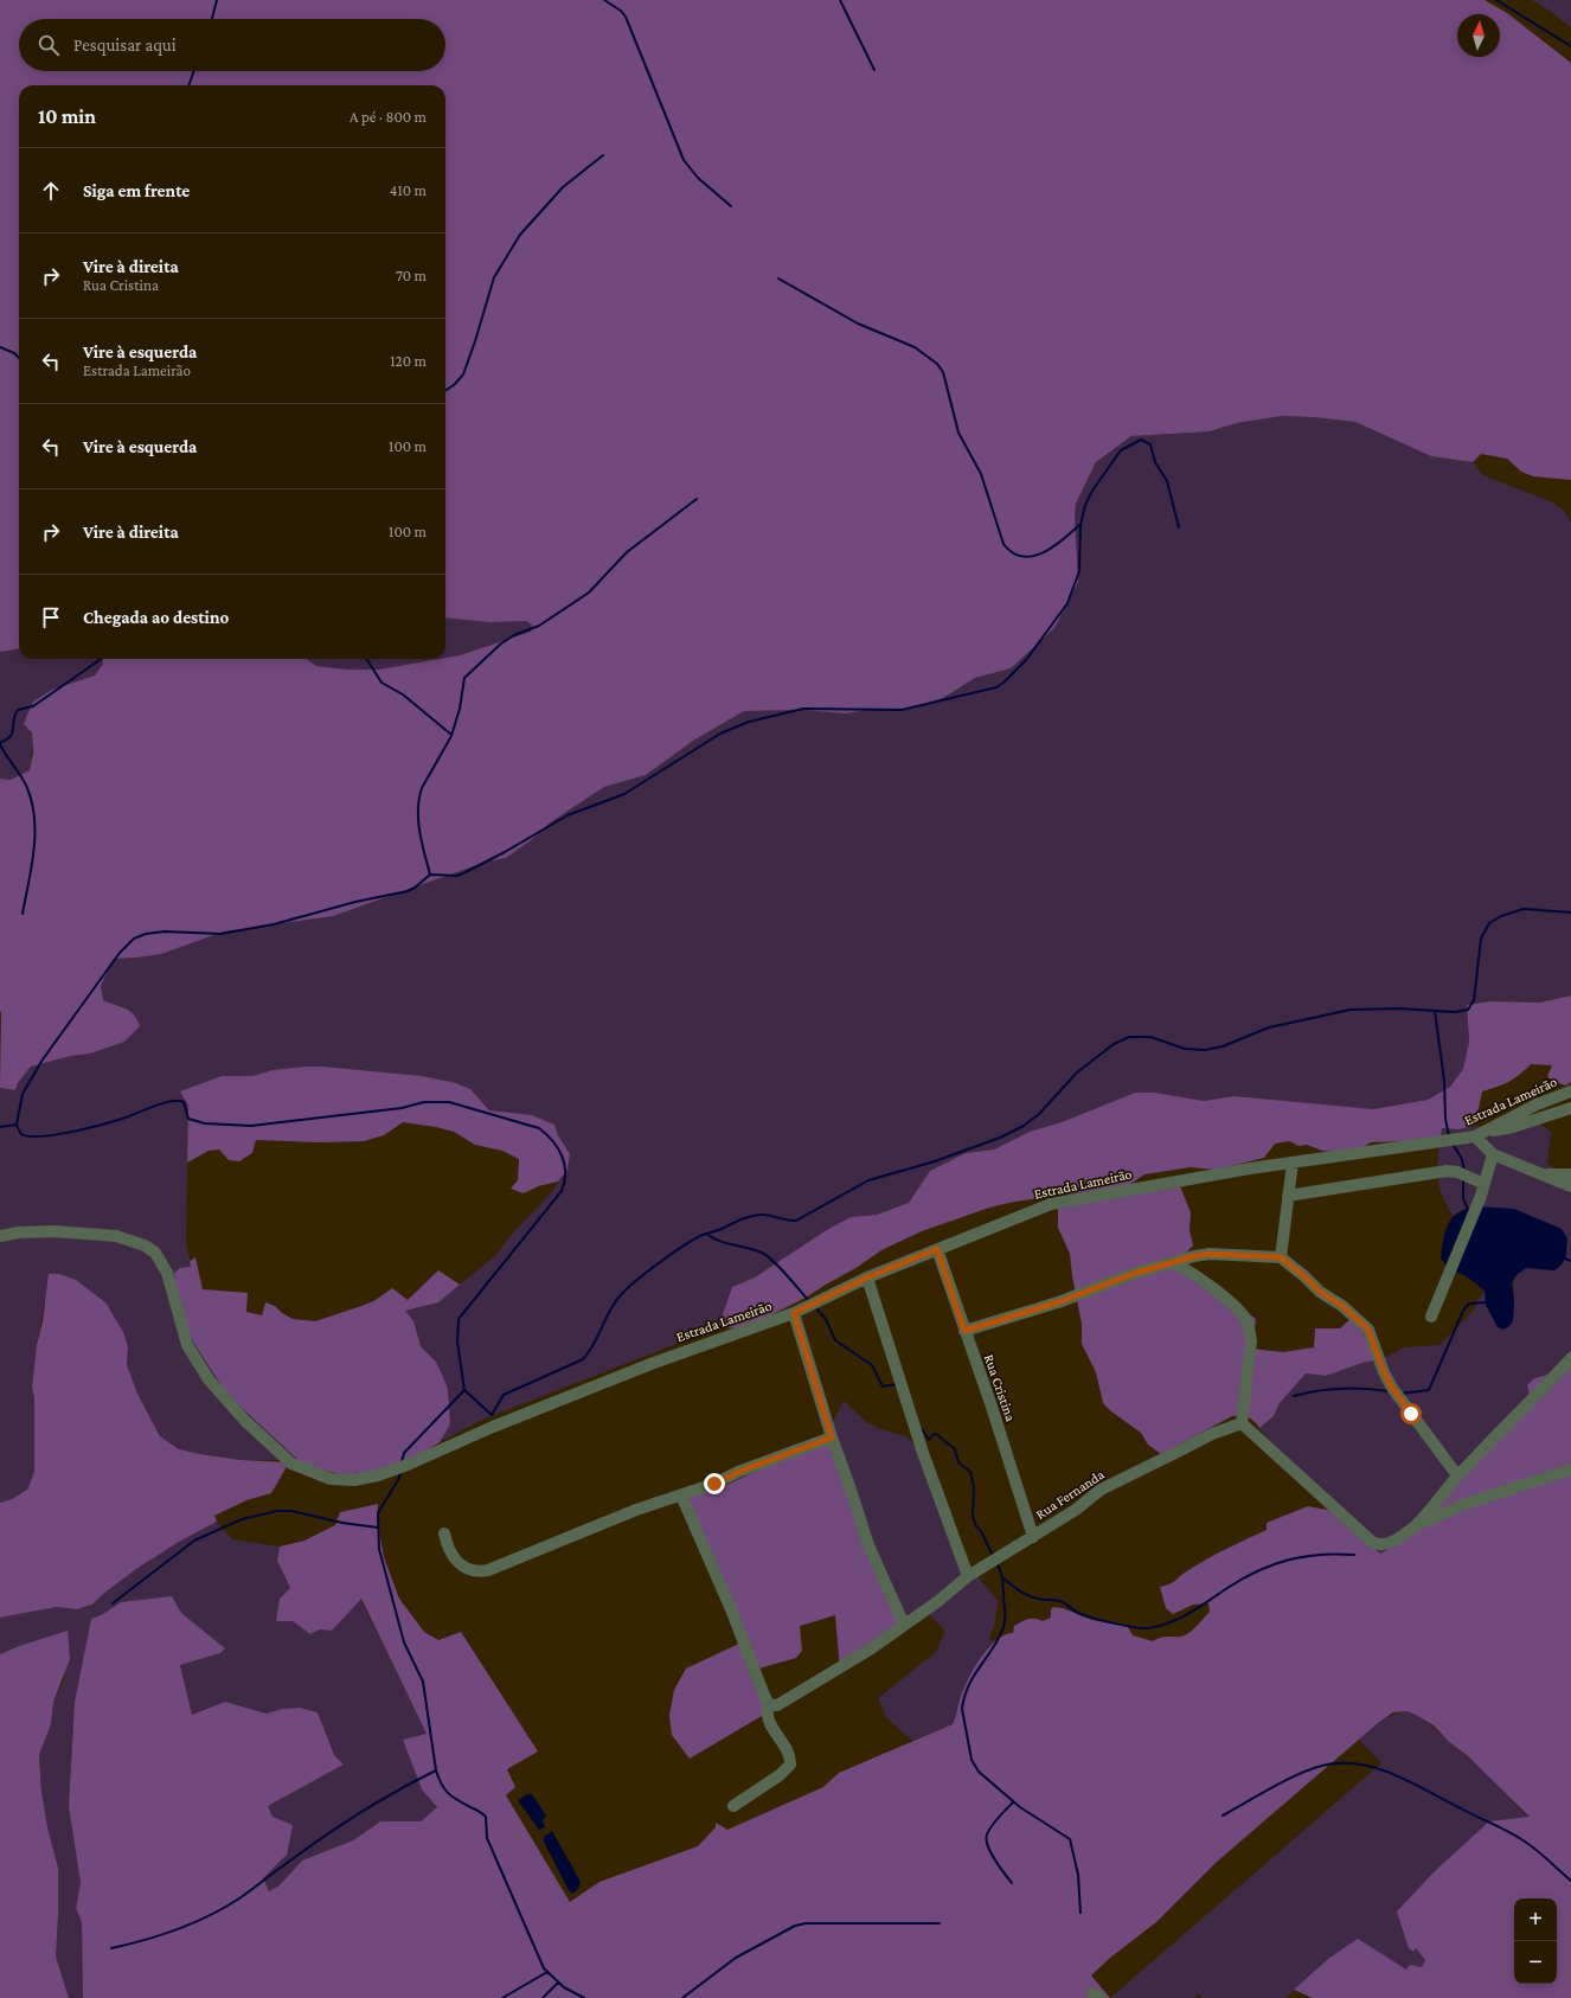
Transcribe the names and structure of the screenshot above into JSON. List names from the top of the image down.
{
  "streets": {
    "street": ["Estrada Lameirão", "Rua Cristina", "Rua Fernanda"]
  },
  "crossings": [
    ["Estrada Lameirão", "Rua Cristina"],
    ["Rua Cristina", "Rua Fernanda"]
  ],
  "north": "top",
  "page": {
    "search": "Pesquisar aqui",
    "heading": ["10 min", "A pé · 800 m"],
    "list": [
      ["Siga em frente", "410 m"],
      ["Vire à direita", "Rua Cristina", "70 m"],
      ["Vire à esquerda", "Estrada Lameirão", "120 m"],
      ["Vire à esquerda", "100 m"],
      ["Vire à direita", "100 m"],
      "Chegada ao destino"
    ],
    "map_buttons": ["+", "−"]
  }
}
